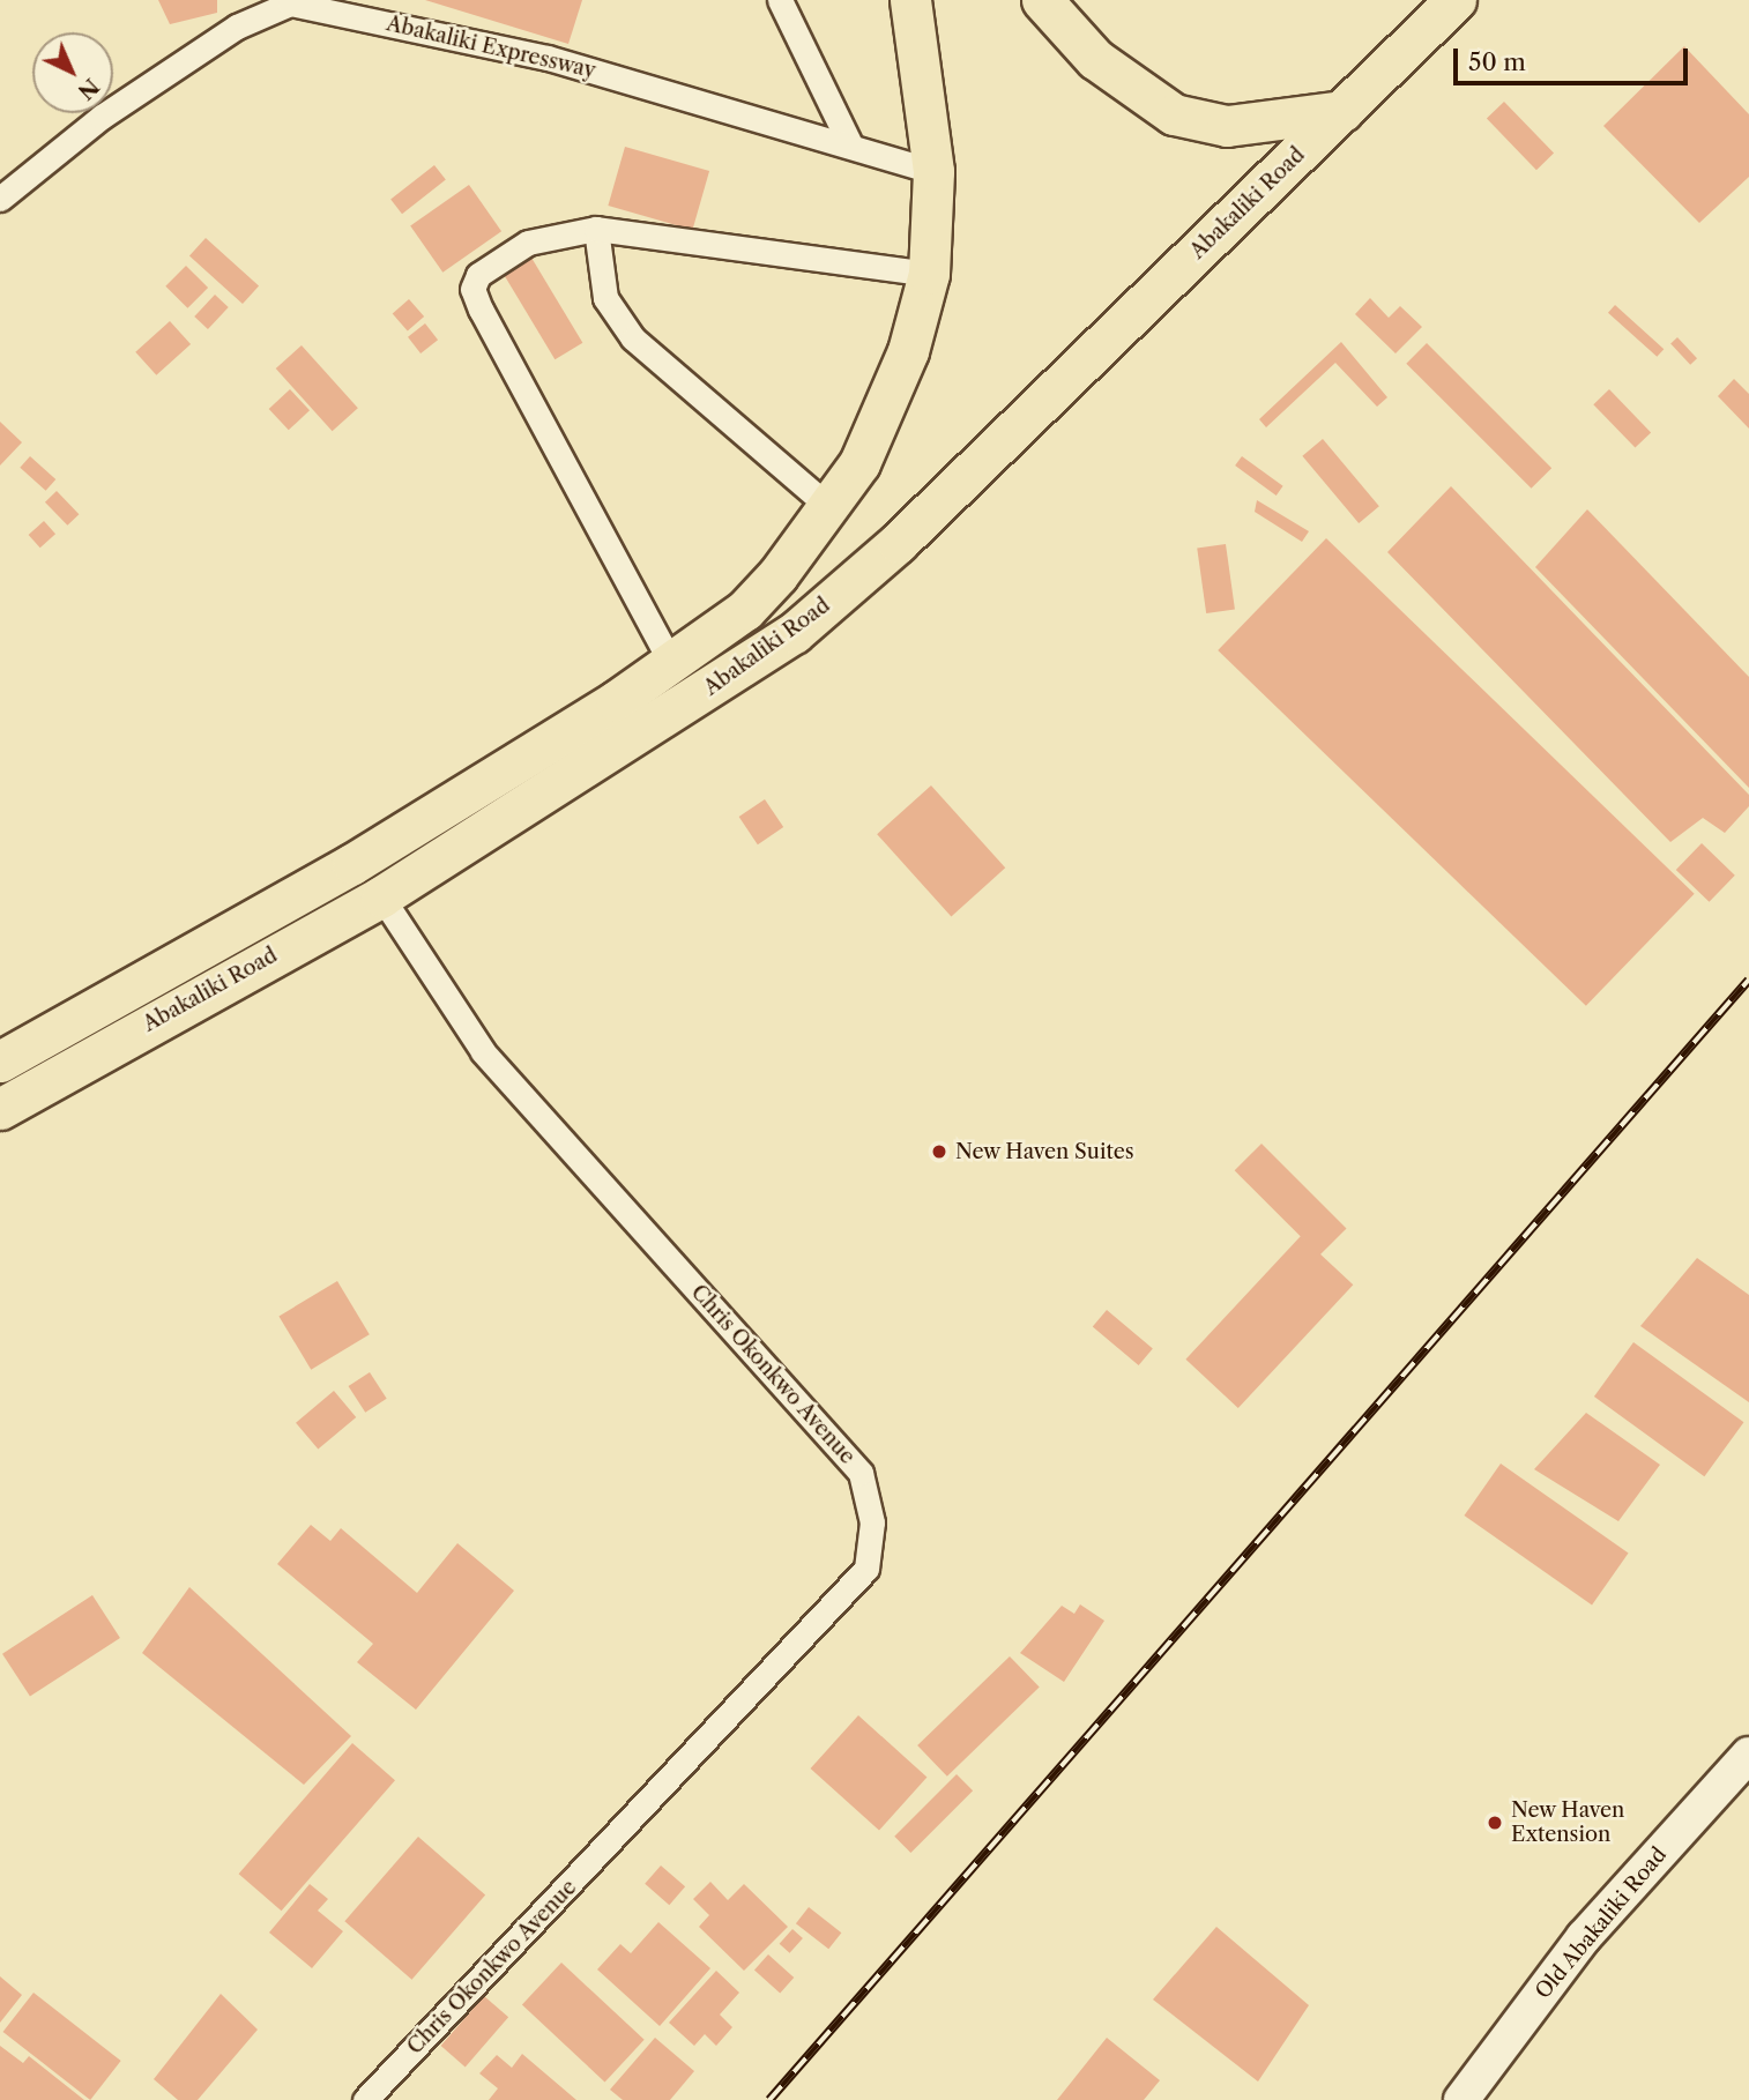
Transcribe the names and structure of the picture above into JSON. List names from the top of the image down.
{
  "streets": {
    "highway": ["Abakaliki Road"],
    "main road": ["Old Abakaliki Road"],
    "street": ["Abakaliki Expressway", "Chris Okonkwo Avenue"]
  },
  "crossings": [
    ["Abakaliki Expressway", "Abakaliki Road"],
    ["Abakaliki Road", "Chris Okonkwo Avenue"]
  ],
  "places": ["New Haven Suites", "New Haven Extension"],
  "scale_bar": "50 m",
  "north": "bottom right"
}
